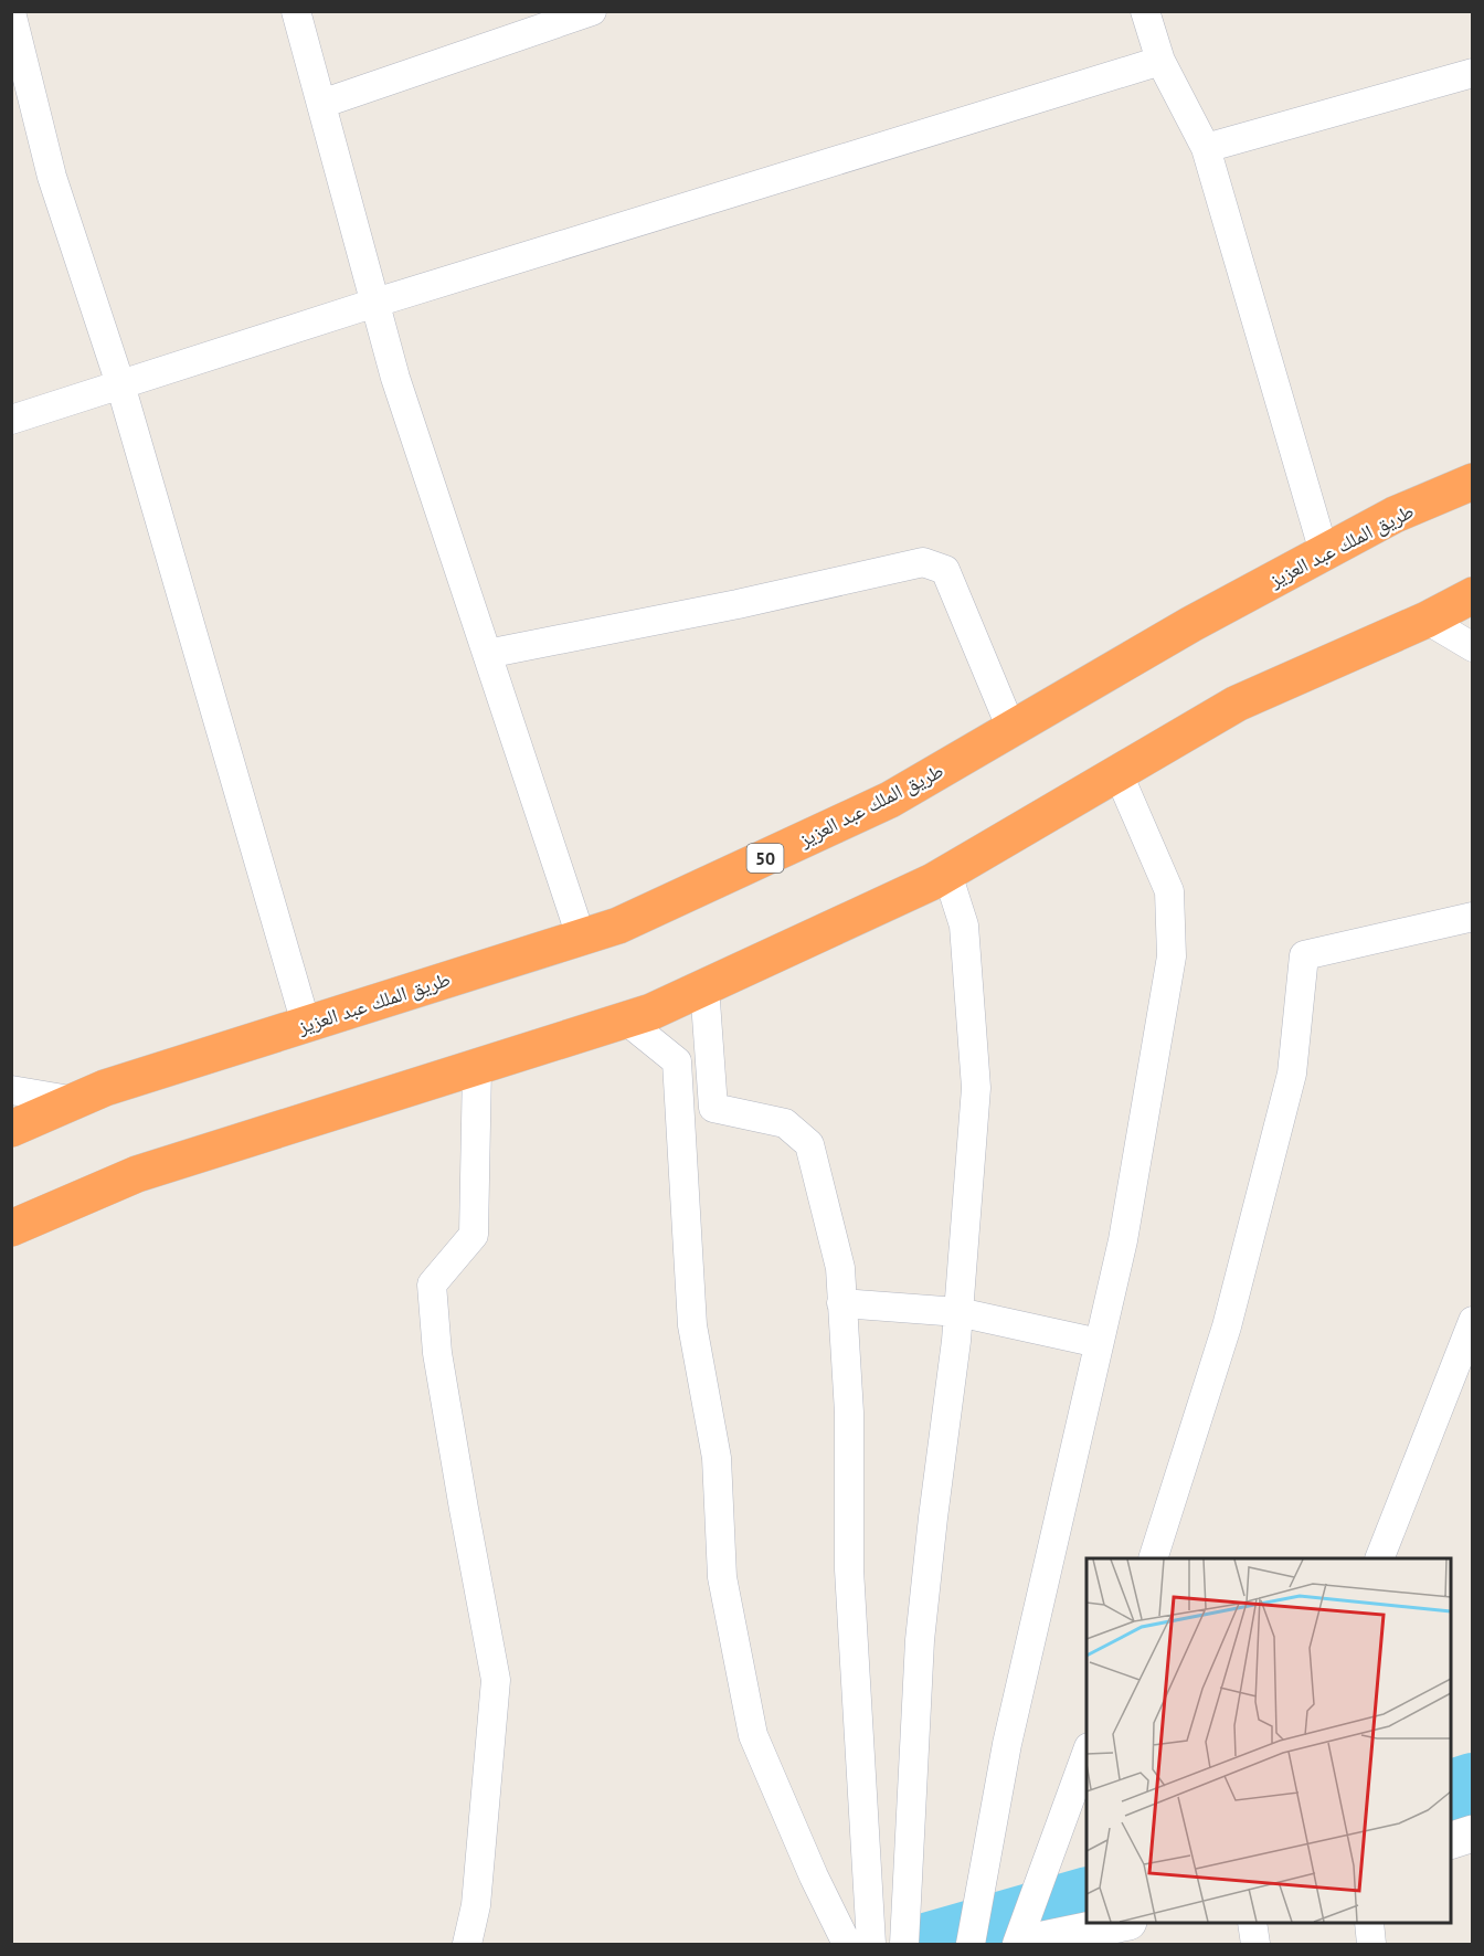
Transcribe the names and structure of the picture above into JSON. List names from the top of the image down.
{
  "streets": {
    "highway": ["طريق الملك عبد العزيز", "50"]
  }
}
